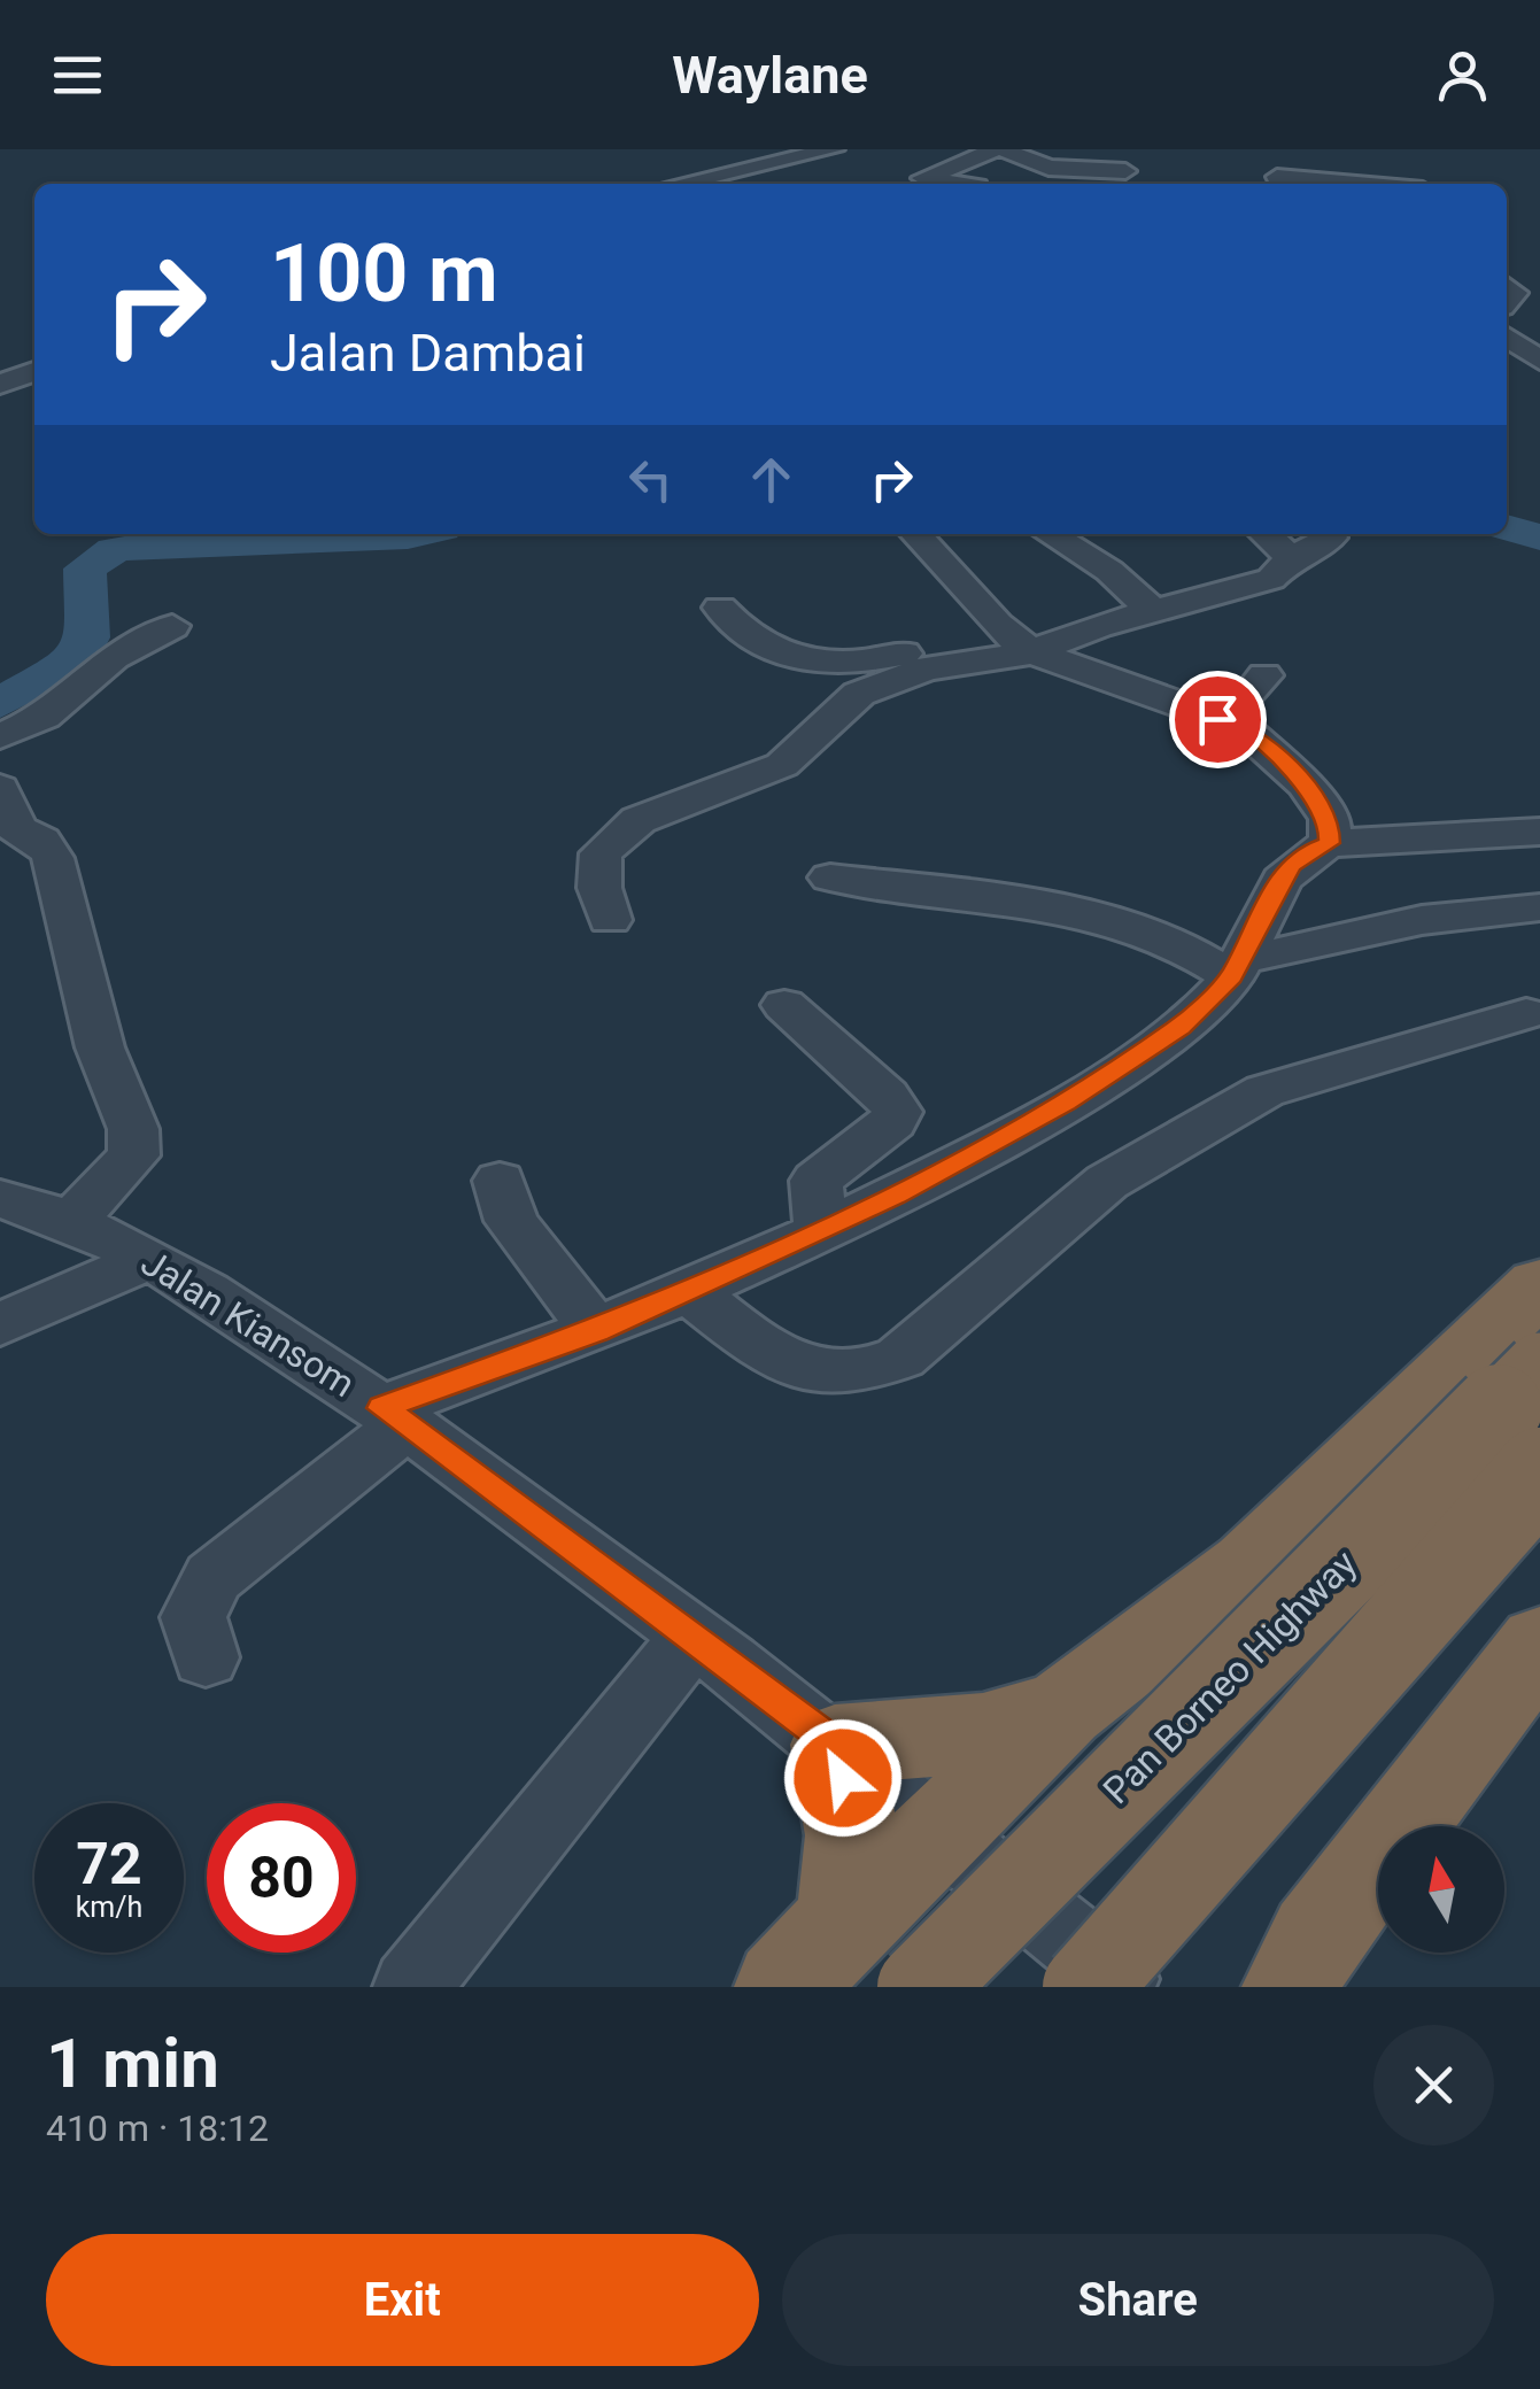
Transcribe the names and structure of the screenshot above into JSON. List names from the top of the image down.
{
  "streets": {
    "highway": ["Pan Borneo Highway"],
    "street": ["Jalan Kiansom"]
  },
  "north": "top",
  "page": {
    "header": "Waylane",
    "turn": ["100 m", "Jalan Dambai"],
    "speed": "72 km/h",
    "limit": "80",
    "heading": ["1 min", "410 m · 18:12"],
    "buttons": ["Exit", "Share"]
  }
}
